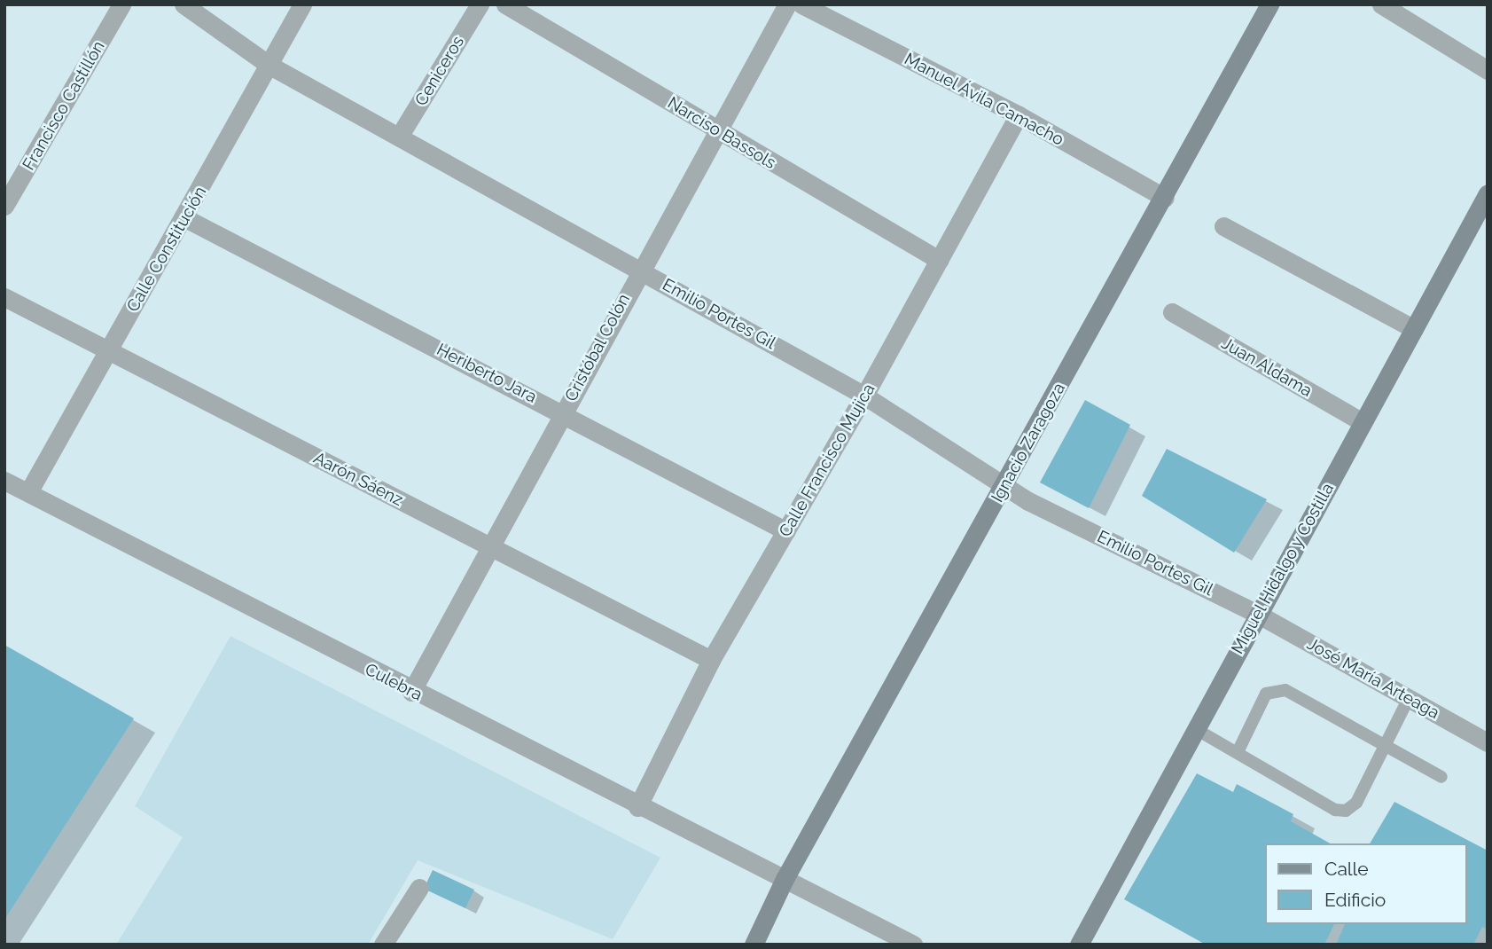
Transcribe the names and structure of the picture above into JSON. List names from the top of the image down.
{
  "streets": {
    "main road": ["Ignacio Zaragoza", "Miguel Hidalgo y Costilla"],
    "street": [
      "Ceniceros",
      "Manuel Ávila Camacho",
      "Francisco Castillón",
      "Narciso Bassols",
      "Calle Constitución",
      "Emilio Portes Gil",
      "Cristóbal Colón",
      "Juan Aldama",
      "Heriberto Jara",
      "Calle Francisco Mujica",
      "Aarón Sáenz",
      "José María Arteaga",
      "Culebra"
    ]
  },
  "crossings": [
    ["Ceniceros", "Emilio Portes Gil"],
    ["Manuel Ávila Camacho", "Ignacio Zaragoza"],
    ["Manuel Ávila Camacho", "Calle Francisco Mujica"],
    ["Narciso Bassols", "Cristóbal Colón"],
    ["Narciso Bassols", "Calle Francisco Mujica"],
    ["Calle Constitución", "Emilio Portes Gil"],
    ["Calle Constitución", "Heriberto Jara"],
    ["Calle Constitución", "Aarón Sáenz"],
    ["Calle Constitución", "Culebra"],
    ["Emilio Portes Gil", "Cristóbal Colón"],
    ["Emilio Portes Gil", "Ignacio Zaragoza"],
    ["Emilio Portes Gil", "Calle Francisco Mujica"],
    ["Emilio Portes Gil", "Miguel Hidalgo y Costilla"],
    ["Emilio Portes Gil", "José María Arteaga"],
    ["Cristóbal Colón", "Heriberto Jara"],
    ["Cristóbal Colón", "Aarón Sáenz"],
    ["Cristóbal Colón", "Culebra"],
    ["Juan Aldama", "Miguel Hidalgo y Costilla"],
    ["Heriberto Jara", "Calle Francisco Mujica"],
    ["Ignacio Zaragoza", "Culebra"],
    ["Calle Francisco Mujica", "Aarón Sáenz"],
    ["Calle Francisco Mujica", "Culebra"],
    ["Miguel Hidalgo y Costilla", "José María Arteaga"]
  ],
  "legend": ["Calle", "Edificio"]
}
